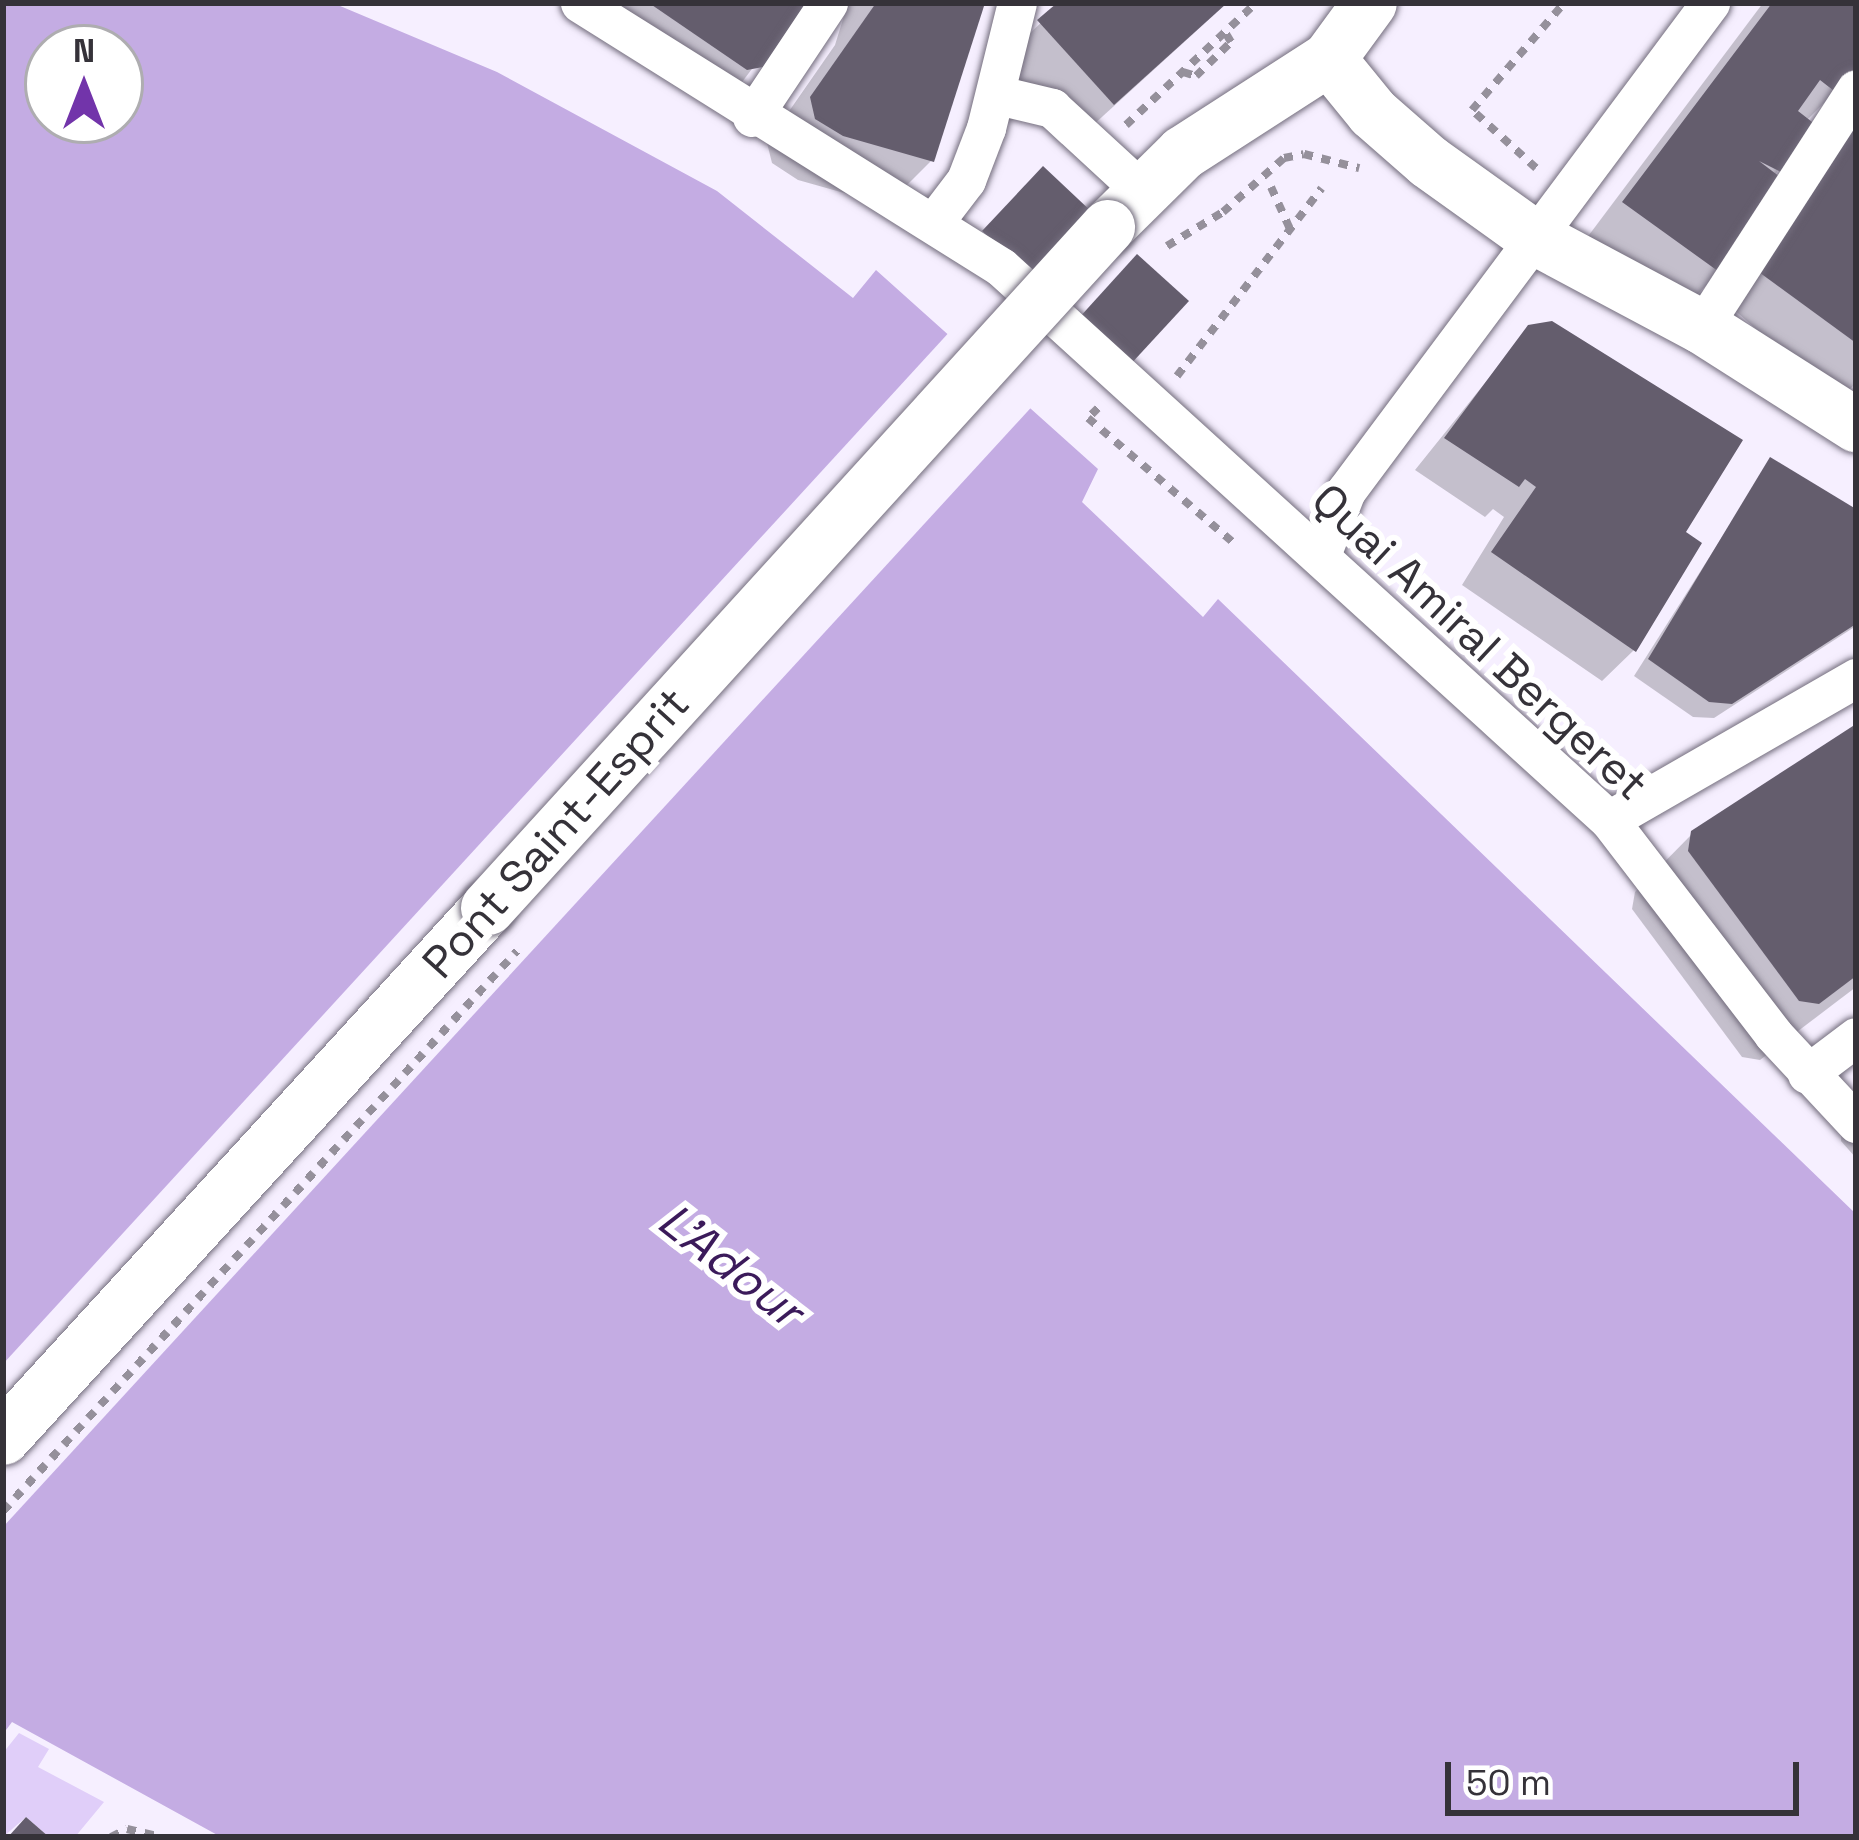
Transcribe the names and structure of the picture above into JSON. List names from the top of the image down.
{
  "streets": {
    "main road": ["Pont Saint-Esprit"],
    "street": ["Quai Amiral Bergeret"]
  },
  "water": ["L'Adour"],
  "scale_bar": "50 m",
  "north": "top"
}
